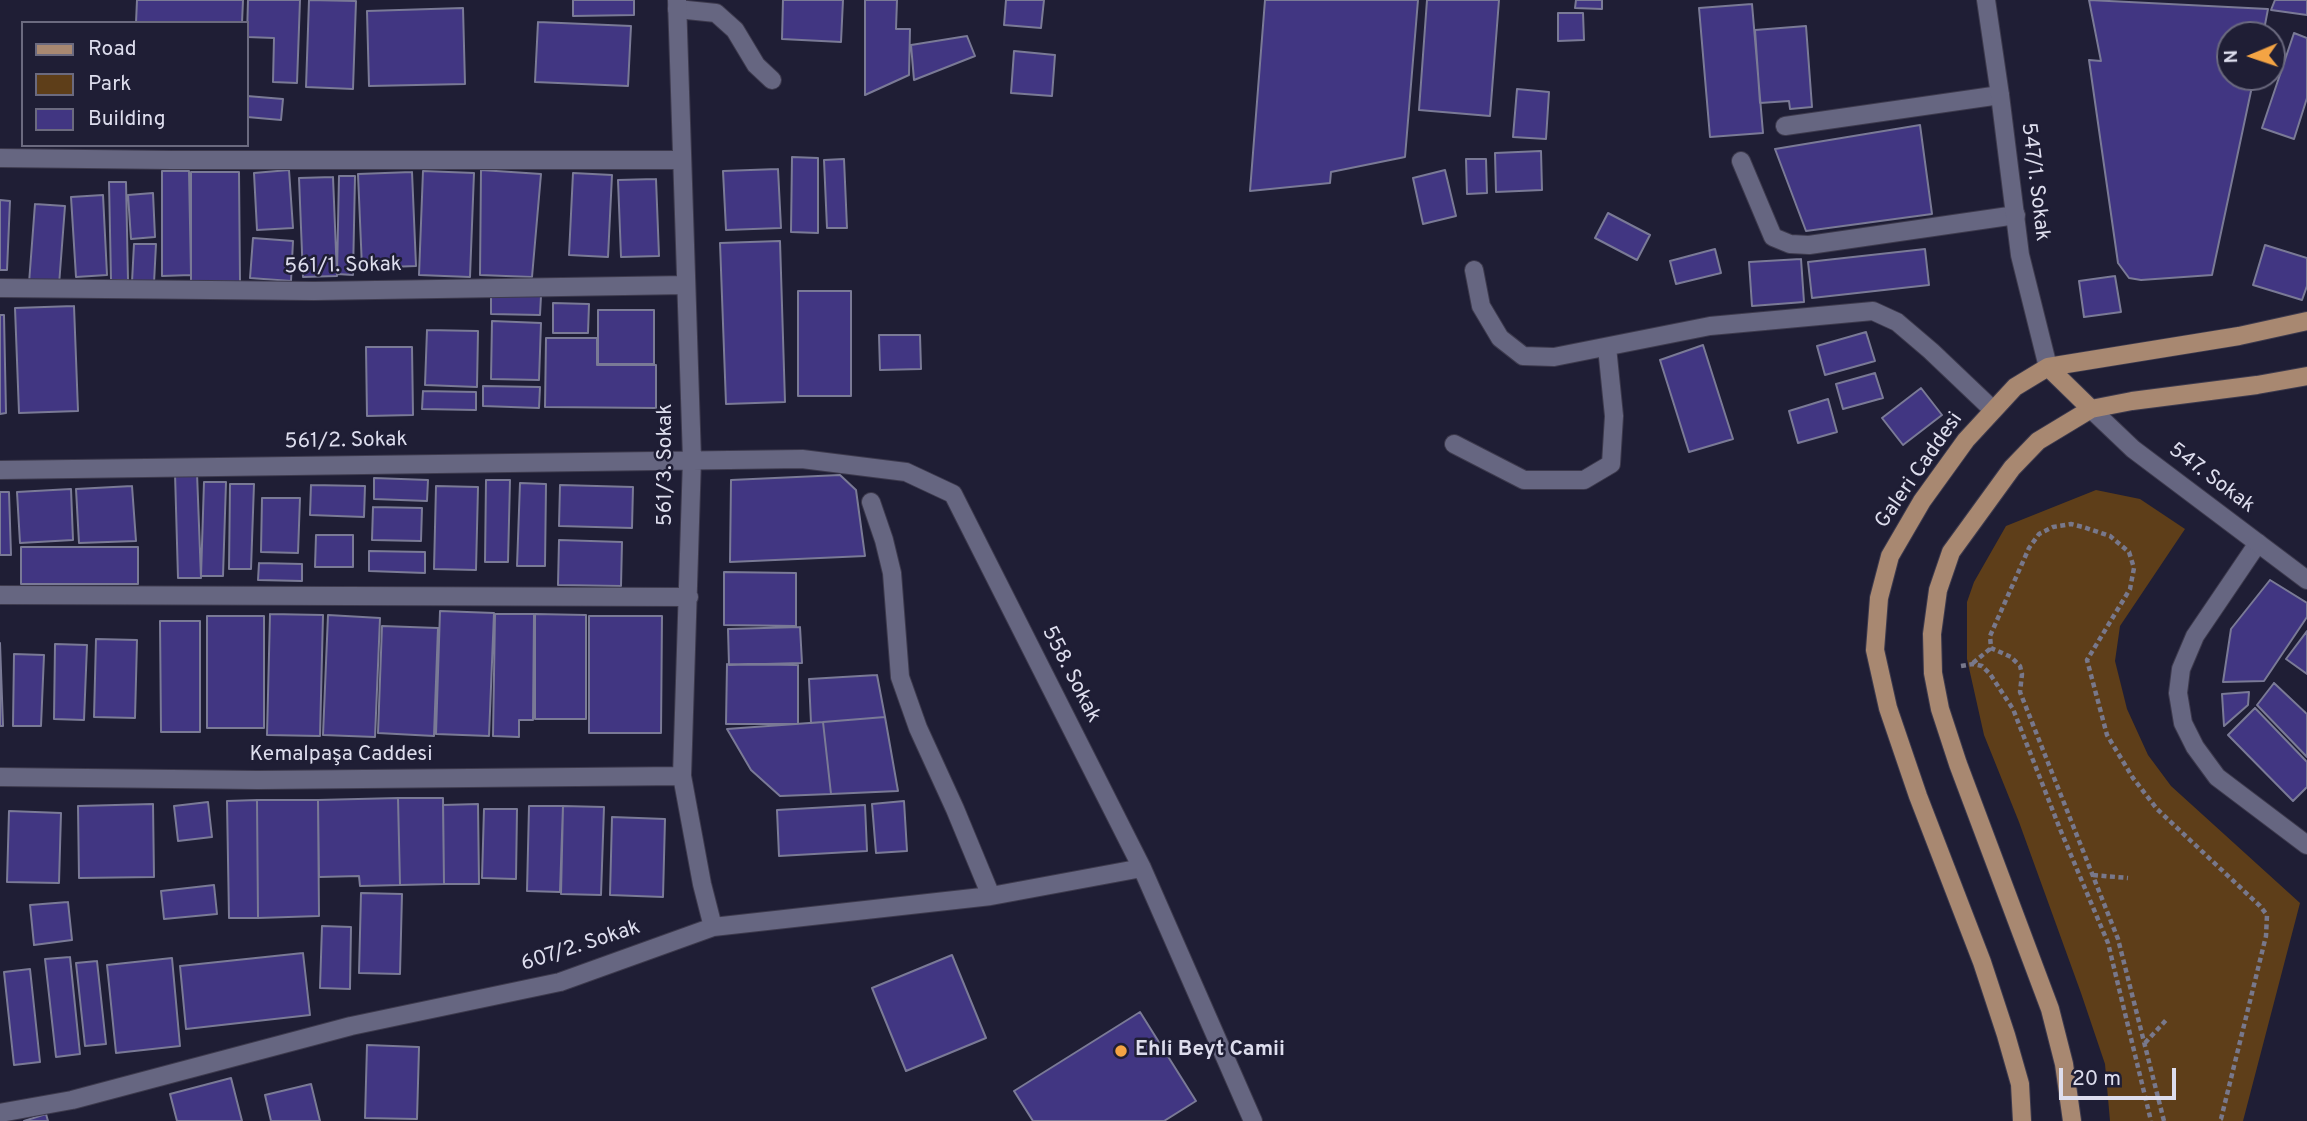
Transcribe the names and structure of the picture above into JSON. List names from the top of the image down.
{
  "streets": {
    "main road": ["Galeri Caddesi"],
    "street": [
      "547/1. Sokak",
      "561/1. Sokak",
      "561/2. Sokak",
      "561/3. Sokak",
      "547. Sokak",
      "558. Sokak",
      "Kemalpaşa Caddesi",
      "607/2. Sokak"
    ]
  },
  "crossings": [
    ["547/1. Sokak", "Galeri Caddesi"],
    ["561/1. Sokak", "561/3. Sokak"],
    ["561/2. Sokak", "561/3. Sokak"],
    ["561/2. Sokak", "558. Sokak"],
    ["561/3. Sokak", "558. Sokak"],
    ["561/3. Sokak", "Kemalpaşa Caddesi"],
    ["561/3. Sokak", "607/2. Sokak"],
    ["558. Sokak", "607/2. Sokak"]
  ],
  "places": ["Ehli Beyt Camii"],
  "legend": ["Road", "Park", "Building"],
  "scale_bar": "20 m",
  "north": "left"
}
